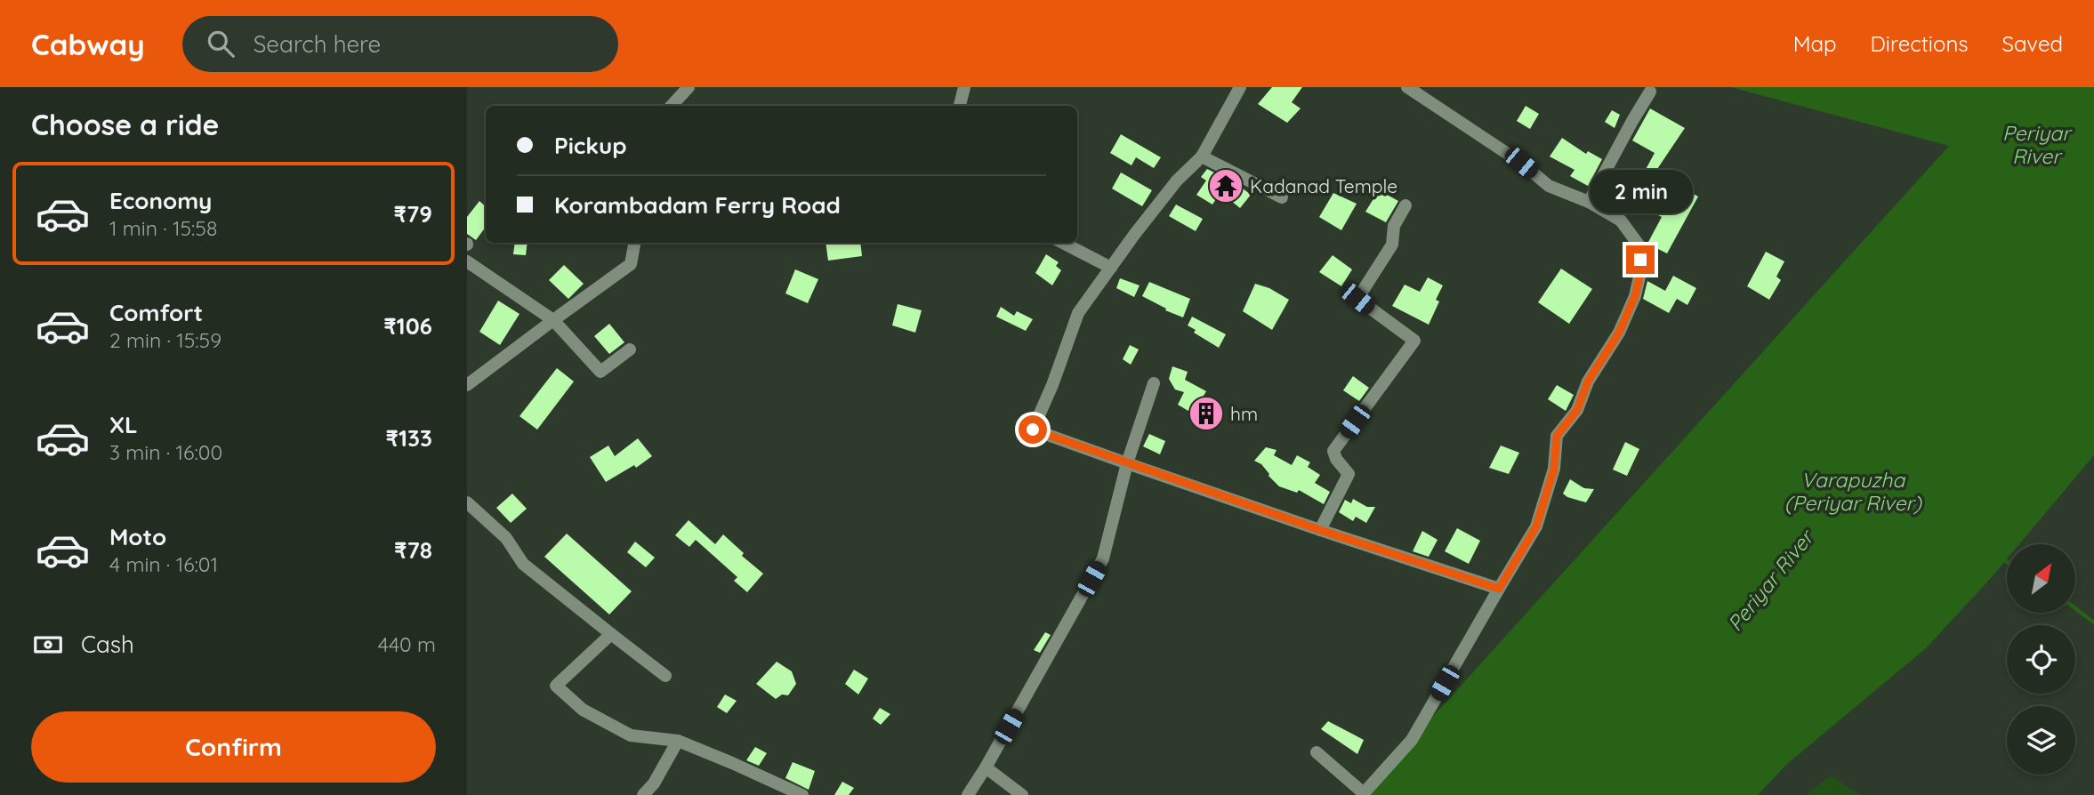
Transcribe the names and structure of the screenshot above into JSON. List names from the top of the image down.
{
  "water": ["Periyar River", "Varapuzha (Periyar River)"],
  "places": {
    "temple": ["Kadanad Temple"],
    "building": ["hm"]
  },
  "north": "top right",
  "page": {
    "header": "Cabway",
    "search": "Search here",
    "nav": ["Map", "Directions", "Saved"],
    "heading": "Choose a ride",
    "banner": ["Pickup", "Korambadam Ferry Road"],
    "list": [
      {
        "name": "Economy",
        "note": "1 min · 15:58",
        "value": "₹79"
      },
      {
        "name": "Comfort",
        "note": "2 min · 15:59",
        "value": "₹106"
      },
      {
        "name": "XL",
        "note": "3 min · 16:00",
        "value": "₹133"
      },
      {
        "name": "Moto",
        "note": "4 min · 16:01",
        "value": "₹78"
      }
    ],
    "bubble": "2 min",
    "pay": ["Cash", "440 m"],
    "buttons": "Confirm"
  }
}
